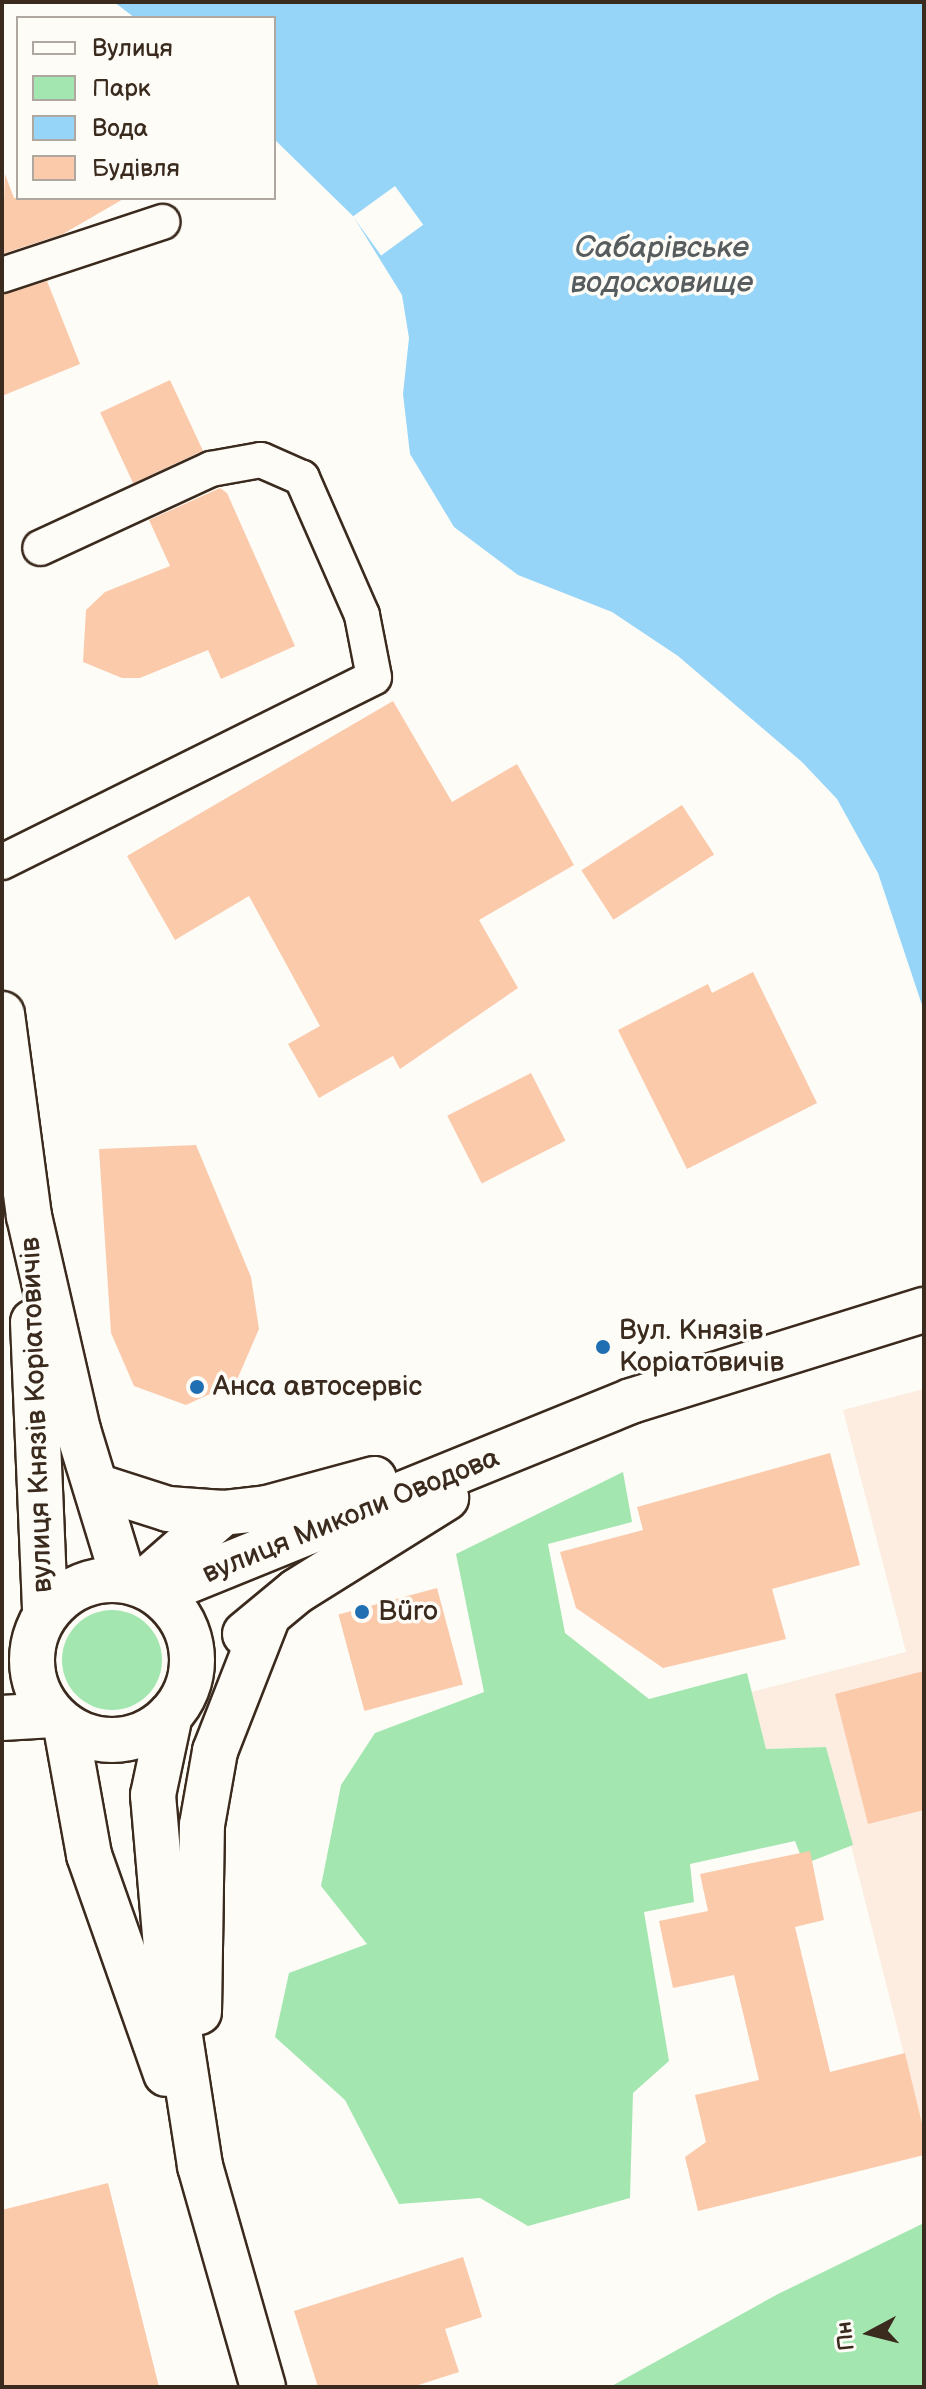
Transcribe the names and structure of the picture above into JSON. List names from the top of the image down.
{
  "streets": {
    "main road": ["вулиця Князів Коріатовичів", "вулиця Миколи Оводова"]
  },
  "crossings": [
    ["вулиця Князів Коріатовичів", "вулиця Миколи Оводова"]
  ],
  "water": ["Сабарівське водосховище"],
  "places": ["Вул. Князів Коріатовичів", "Анса автосервіс", "Büro"],
  "legend": [
    "Вулиця",
    "Парк",
    "Вода",
    "Будівля"
  ],
  "north": "left"
}
